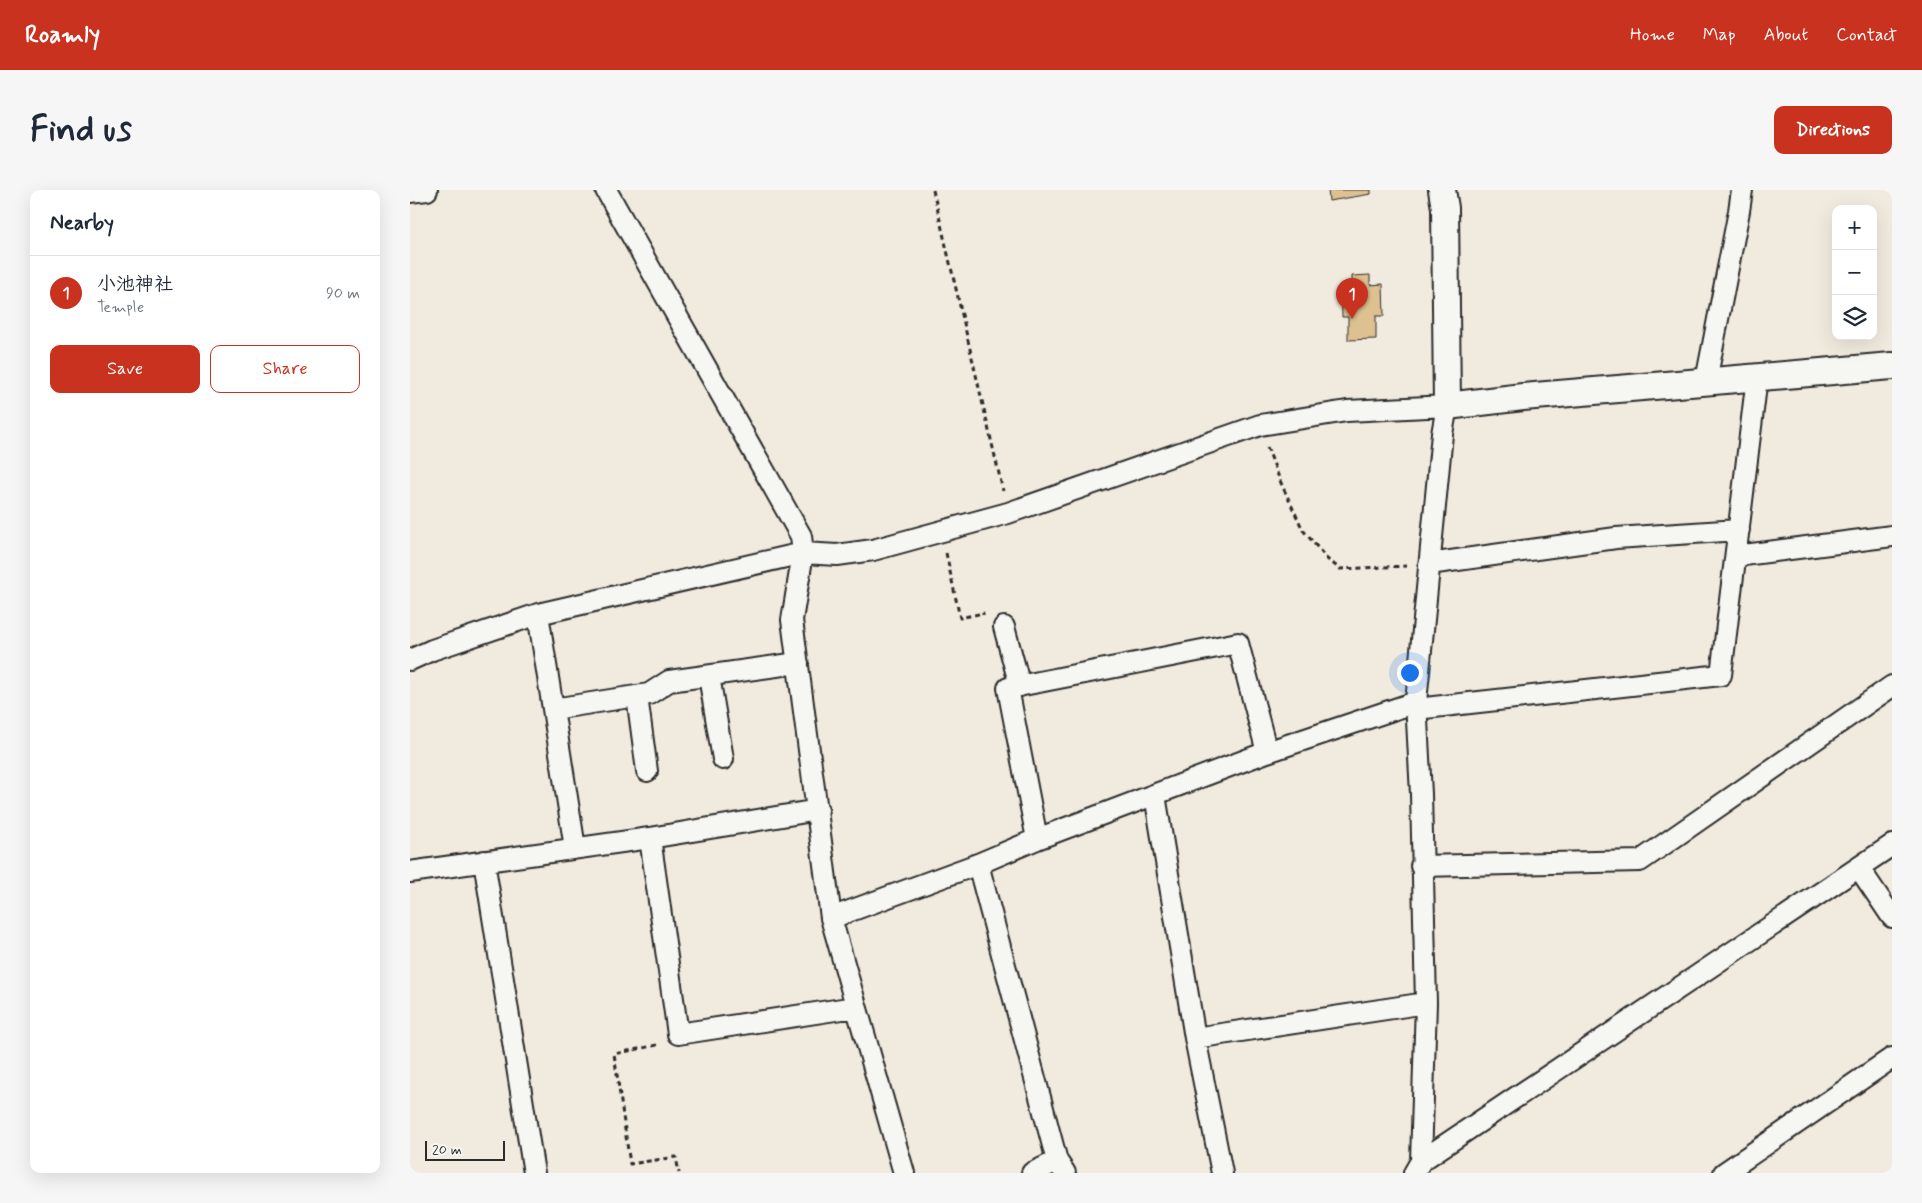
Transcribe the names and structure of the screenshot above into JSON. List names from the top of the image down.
{
  "scale_bar": "20 m",
  "page": {
    "header": "Roamly",
    "nav": [
      "Home",
      "Map",
      "About",
      "Contact"
    ],
    "buttons": [
      "Directions",
      ["Save", "Share"]
    ],
    "title": "Find us",
    "heading": "Nearby",
    "map_buttons": ["+", "−"],
    "list": [
      {
        "mark": "1",
        "name": "小池神社",
        "note": "Temple",
        "value": "90 m"
      }
    ],
    "pins": "1",
    "scale": "20 m"
  }
}
